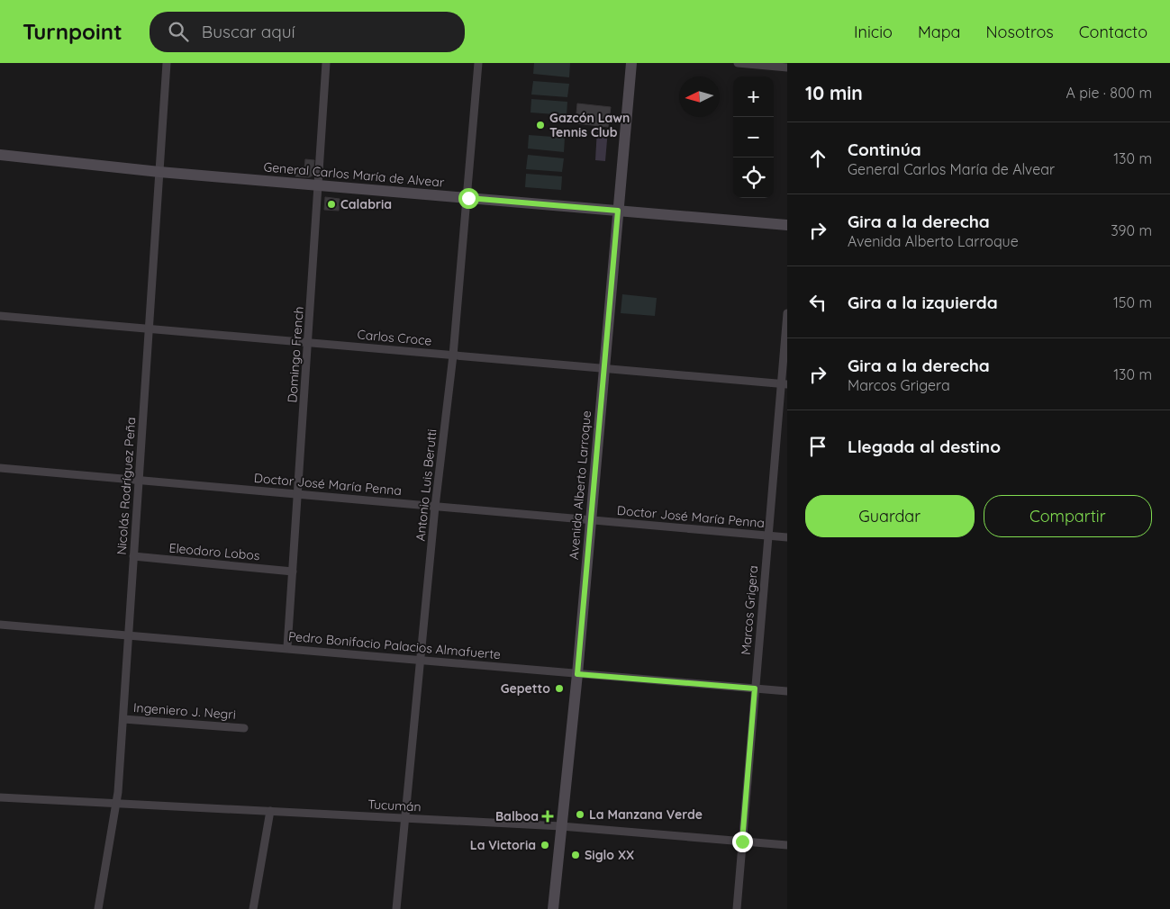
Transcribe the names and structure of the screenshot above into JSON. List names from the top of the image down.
{
  "streets": {
    "main road": ["General Carlos María de Alvear", "Avenida Alberto Larroque"],
    "street": [
      "Carlos Croce",
      "Domingo French",
      "Doctor José María Penna",
      "Antonio Luis Berutti",
      "Nicolás Rodríguez Peña",
      "Eleodoro Lobos",
      "Marcos Grigera",
      "Pedro Bonifacio Palacios Almafuerte",
      "Ingeniero J. Negri",
      "Tucumán"
    ]
  },
  "crossings": [
    ["General Carlos María de Alvear", "Domingo French"],
    ["General Carlos María de Alvear", "Antonio Luis Berutti"],
    ["General Carlos María de Alvear", "Avenida Alberto Larroque"],
    ["General Carlos María de Alvear", "Nicolás Rodríguez Peña"],
    ["Carlos Croce", "Domingo French"],
    ["Carlos Croce", "Antonio Luis Berutti"],
    ["Carlos Croce", "Avenida Alberto Larroque"],
    ["Carlos Croce", "Nicolás Rodríguez Peña"],
    ["Carlos Croce", "Marcos Grigera"],
    ["Domingo French", "Doctor José María Penna"],
    ["Domingo French", "Eleodoro Lobos"],
    ["Domingo French", "Pedro Bonifacio Palacios Almafuerte"],
    ["Doctor José María Penna", "Antonio Luis Berutti"],
    ["Doctor José María Penna", "Avenida Alberto Larroque"],
    ["Doctor José María Penna", "Nicolás Rodríguez Peña"],
    ["Doctor José María Penna", "Marcos Grigera"],
    ["Antonio Luis Berutti", "Pedro Bonifacio Palacios Almafuerte"],
    ["Antonio Luis Berutti", "Tucumán"],
    ["Avenida Alberto Larroque", "Pedro Bonifacio Palacios Almafuerte"],
    ["Avenida Alberto Larroque", "Tucumán"],
    ["Nicolás Rodríguez Peña", "Eleodoro Lobos"],
    ["Nicolás Rodríguez Peña", "Pedro Bonifacio Palacios Almafuerte"],
    ["Nicolás Rodríguez Peña", "Ingeniero J. Negri"],
    ["Nicolás Rodríguez Peña", "Tucumán"],
    ["Marcos Grigera", "Pedro Bonifacio Palacios Almafuerte"],
    ["Marcos Grigera", "Tucumán"]
  ],
  "places": {
    "other": [
      "Gazcón Lawn Tennis Club",
      "Calabria",
      "Gepetto",
      "La Manzana Verde",
      "La Victoria",
      "Siglo XX"
    ],
    "health": ["Balboa"]
  },
  "north": "left",
  "page": {
    "header": "Turnpoint",
    "search": "Buscar aquí",
    "nav": [
      "Inicio",
      "Mapa",
      "Nosotros",
      "Contacto"
    ],
    "heading": ["10 min", "A pie · 800 m"],
    "map_buttons": ["+", "−"],
    "list": [
      ["Continúa", "General Carlos María de Alvear", "130 m"],
      ["Gira a la derecha", "Avenida Alberto Larroque", "390 m"],
      ["Gira a la izquierda", "150 m"],
      ["Gira a la derecha", "Marcos Grigera", "130 m"],
      "Llegada al destino"
    ],
    "buttons": ["Guardar", "Compartir"]
  }
}
